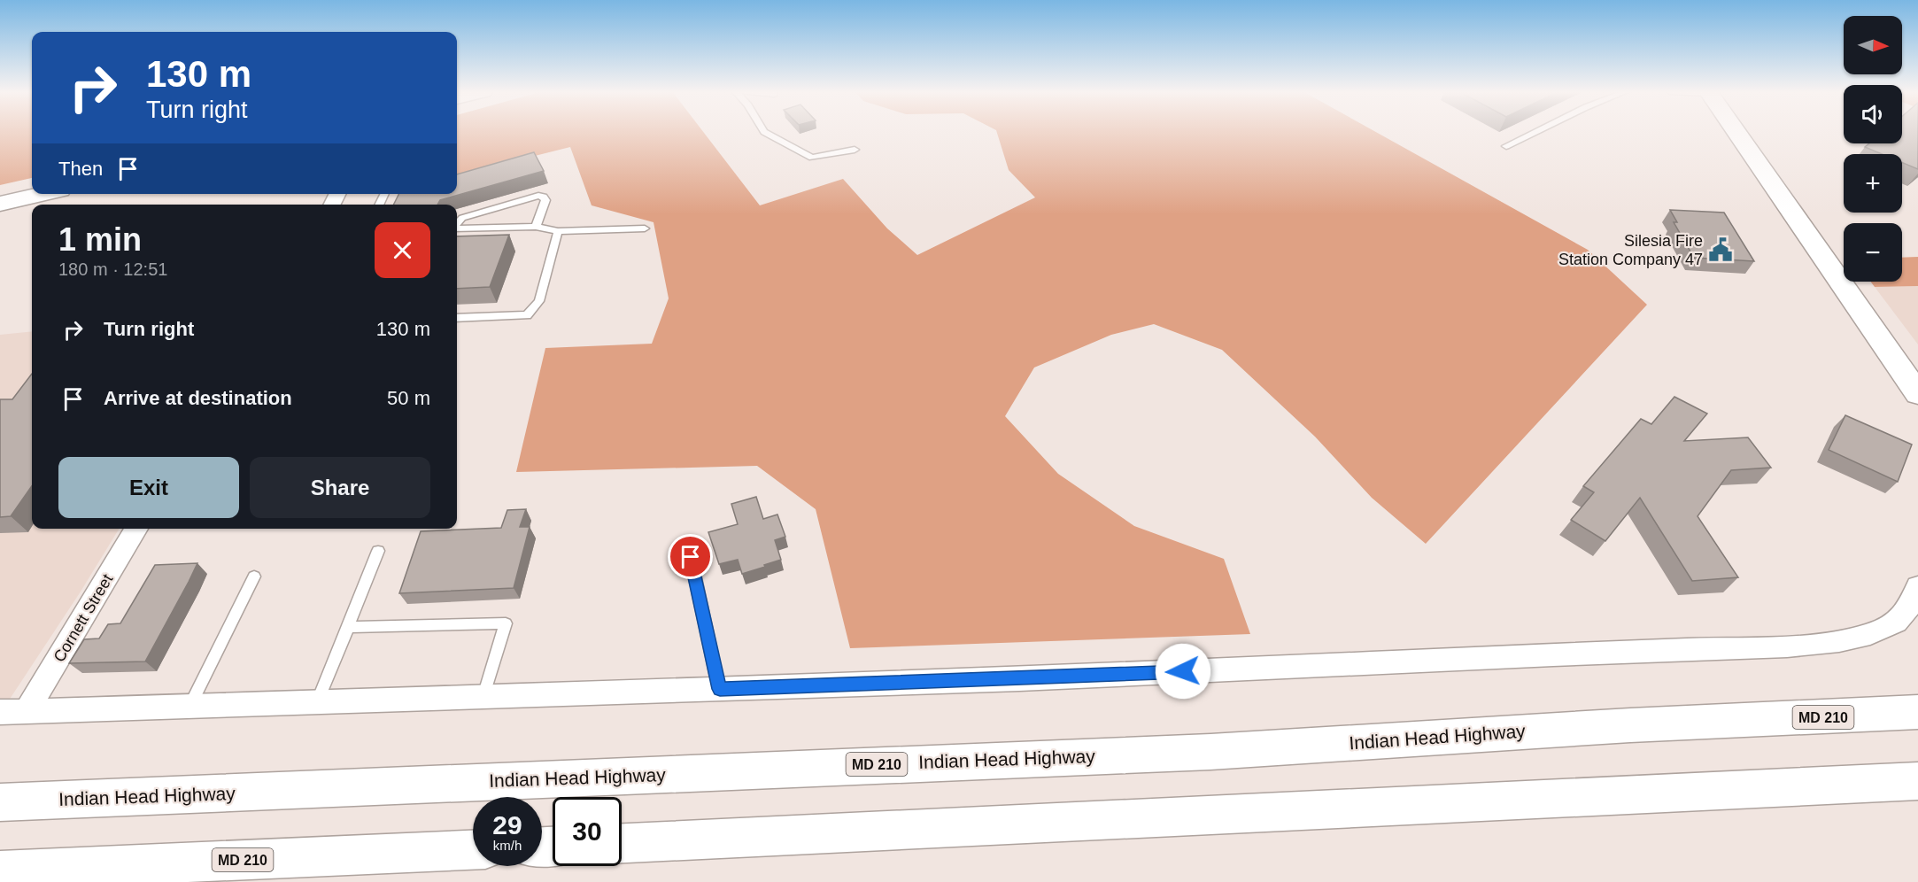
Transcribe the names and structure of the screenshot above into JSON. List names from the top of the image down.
{
  "streets": {
    "main road": ["MD 210", "Indian Head Highway"],
    "street": ["Cornett Street"]
  },
  "places": {
    "public building": ["Silesia Fire Station Company 47"]
  },
  "north": "right",
  "page": {
    "map_buttons": ["+", "−"],
    "turn": ["130 m", "Turn right"],
    "then": "Then",
    "heading": ["1 min", "180 m · 12:51"],
    "list": [
      {
        "name": "Turn right",
        "value": "130 m"
      },
      {
        "name": "Arrive at destination",
        "value": "50 m"
      }
    ],
    "buttons": ["Exit", "Share"],
    "speed": "29 km/h",
    "limit": "30"
  }
}
